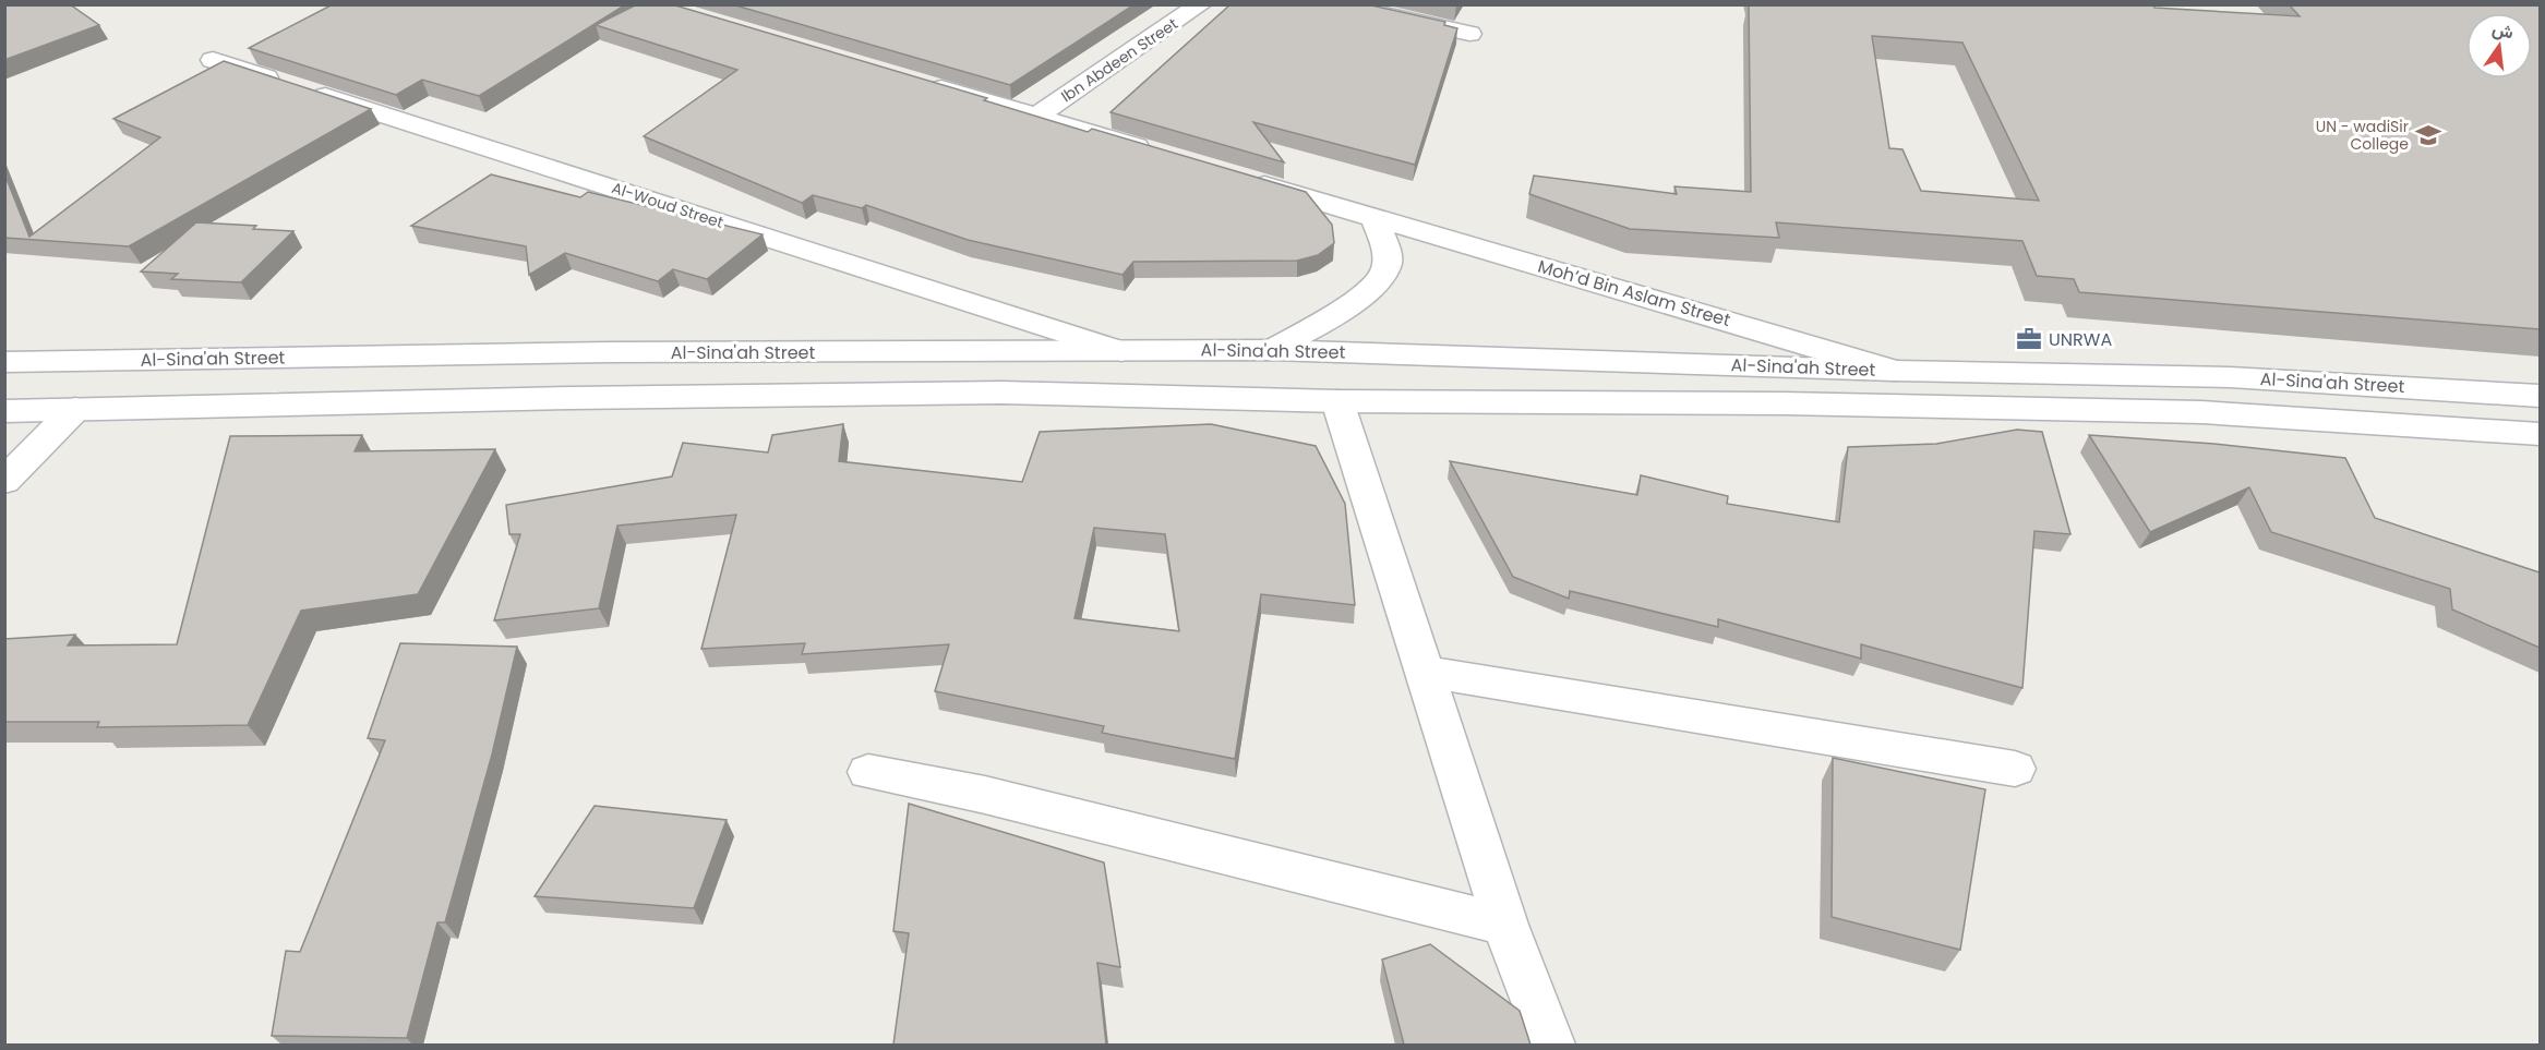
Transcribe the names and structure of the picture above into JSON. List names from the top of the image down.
{
  "streets": {
    "street": [
      "Ibn Abdeen Street",
      "Al-Woud Street",
      "Moh’d Bin Aslam Street",
      "Al-Sina'ah Street"
    ]
  },
  "crossings": [
    ["Al-Woud Street", "Al-Sina'ah Street"],
    ["Moh’d Bin Aslam Street", "Al-Sina'ah Street"]
  ],
  "places": {
    "school or university": ["UN - wadiSir College"],
    "office": ["UNRWA"]
  },
  "north": "top"
}
